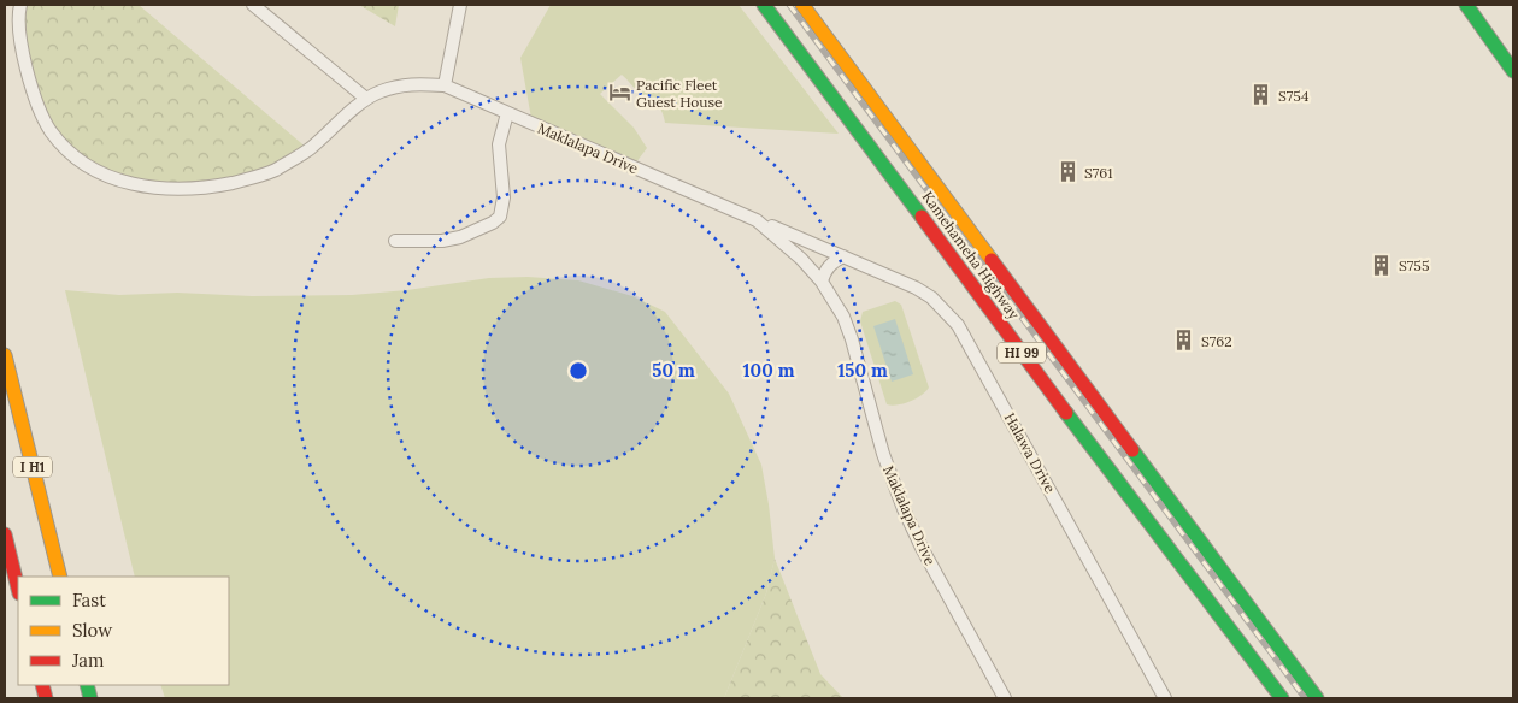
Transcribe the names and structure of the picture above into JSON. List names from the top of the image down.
{
  "streets": {
    "main road": ["Kamehameha Highway", "HI 99", "I H1"],
    "street": ["Maklalapa Drive", "Halawa Drive"]
  },
  "crossings": [
    ["Maklalapa Drive", "Halawa Drive"]
  ],
  "places": {
    "hotel": ["Pacific Fleet Guest House"],
    "building": [
      "S754",
      "S761",
      "S755",
      "S762"
    ]
  },
  "legend": ["Fast", "Slow", "Jam"],
  "rings": ["50 m", "100 m", "150 m"]
}
